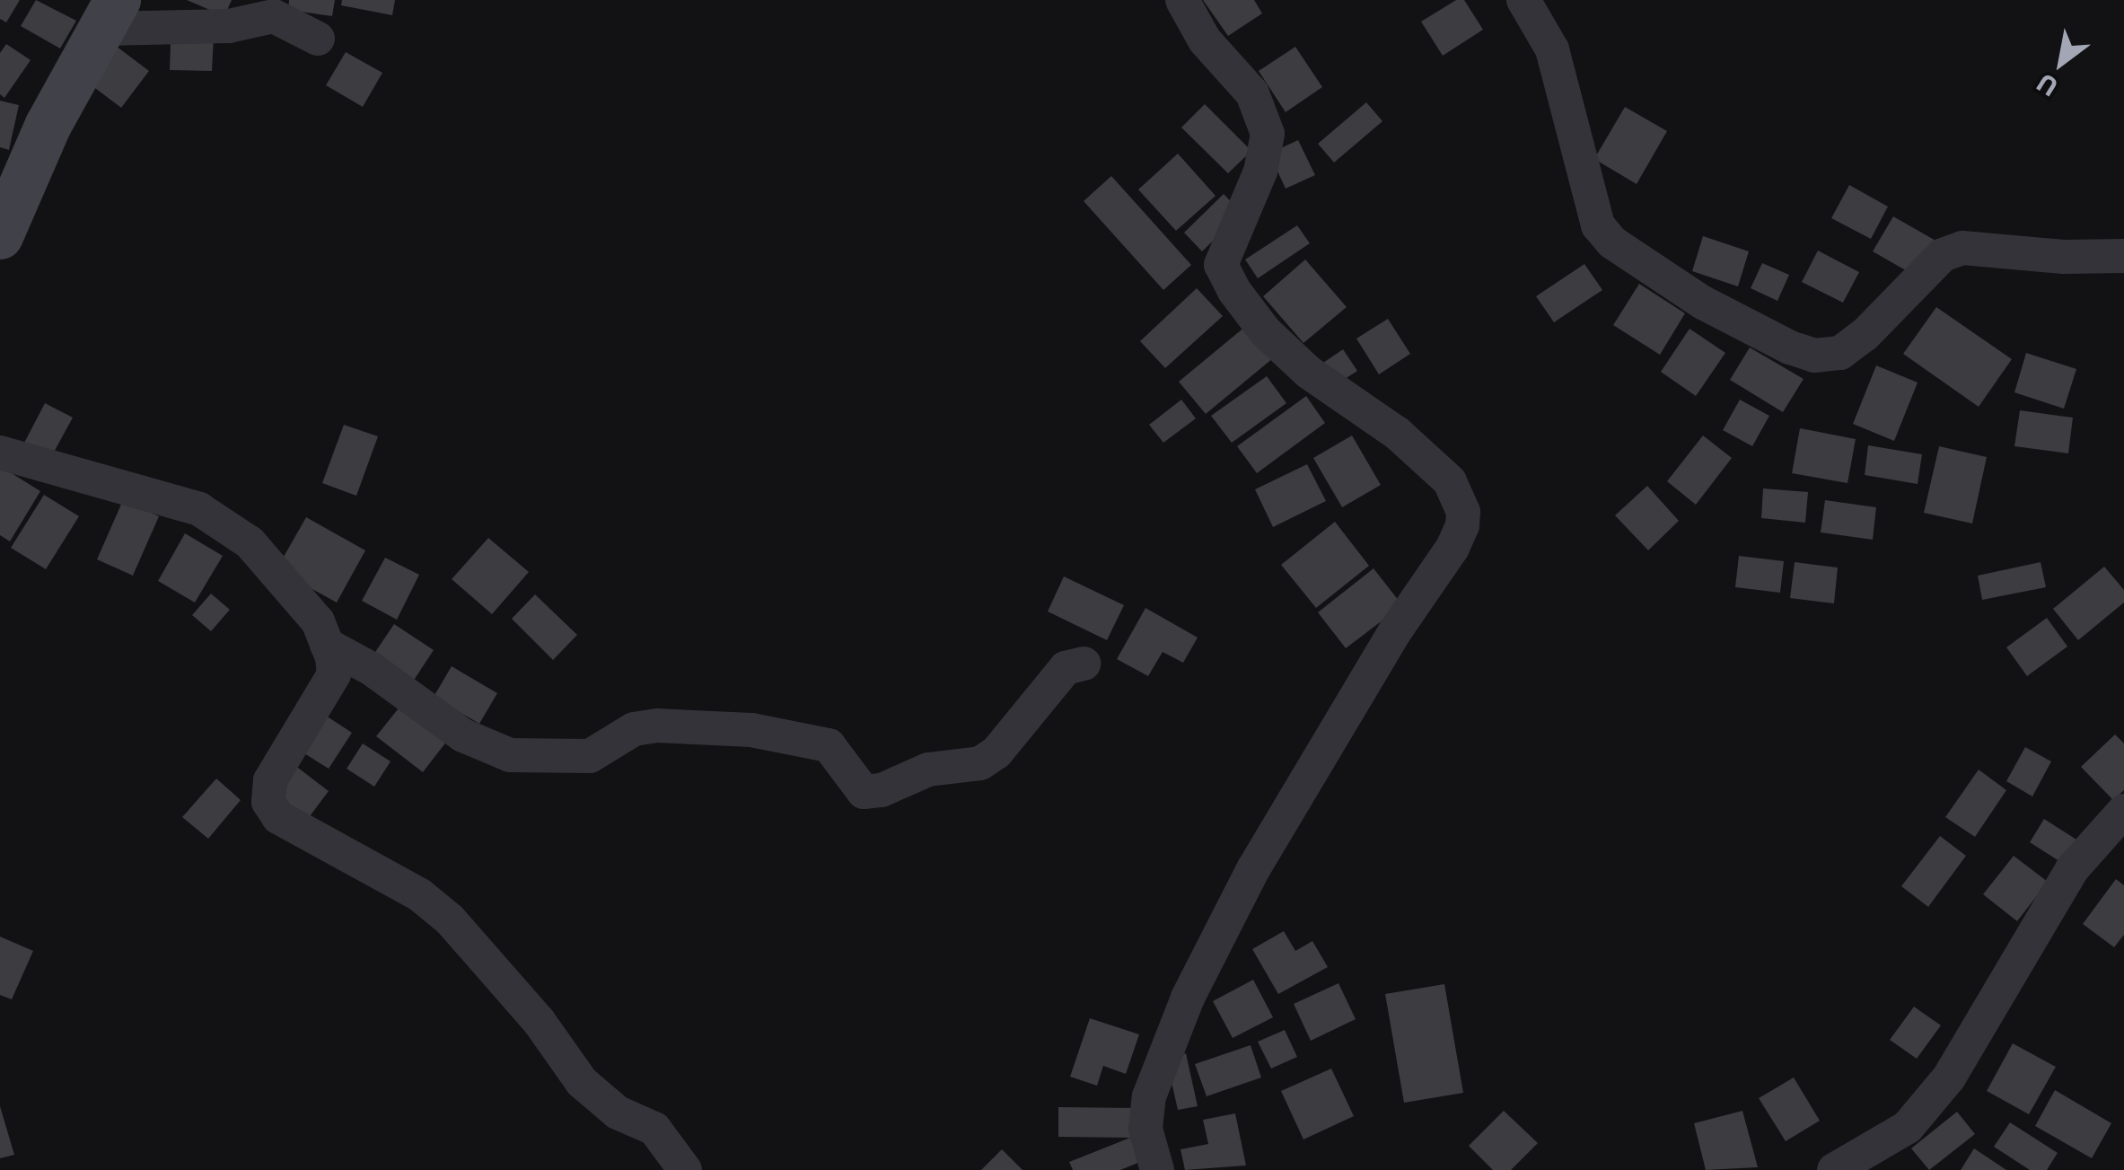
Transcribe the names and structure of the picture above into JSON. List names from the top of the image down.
{
  "north": "bottom left"
}
